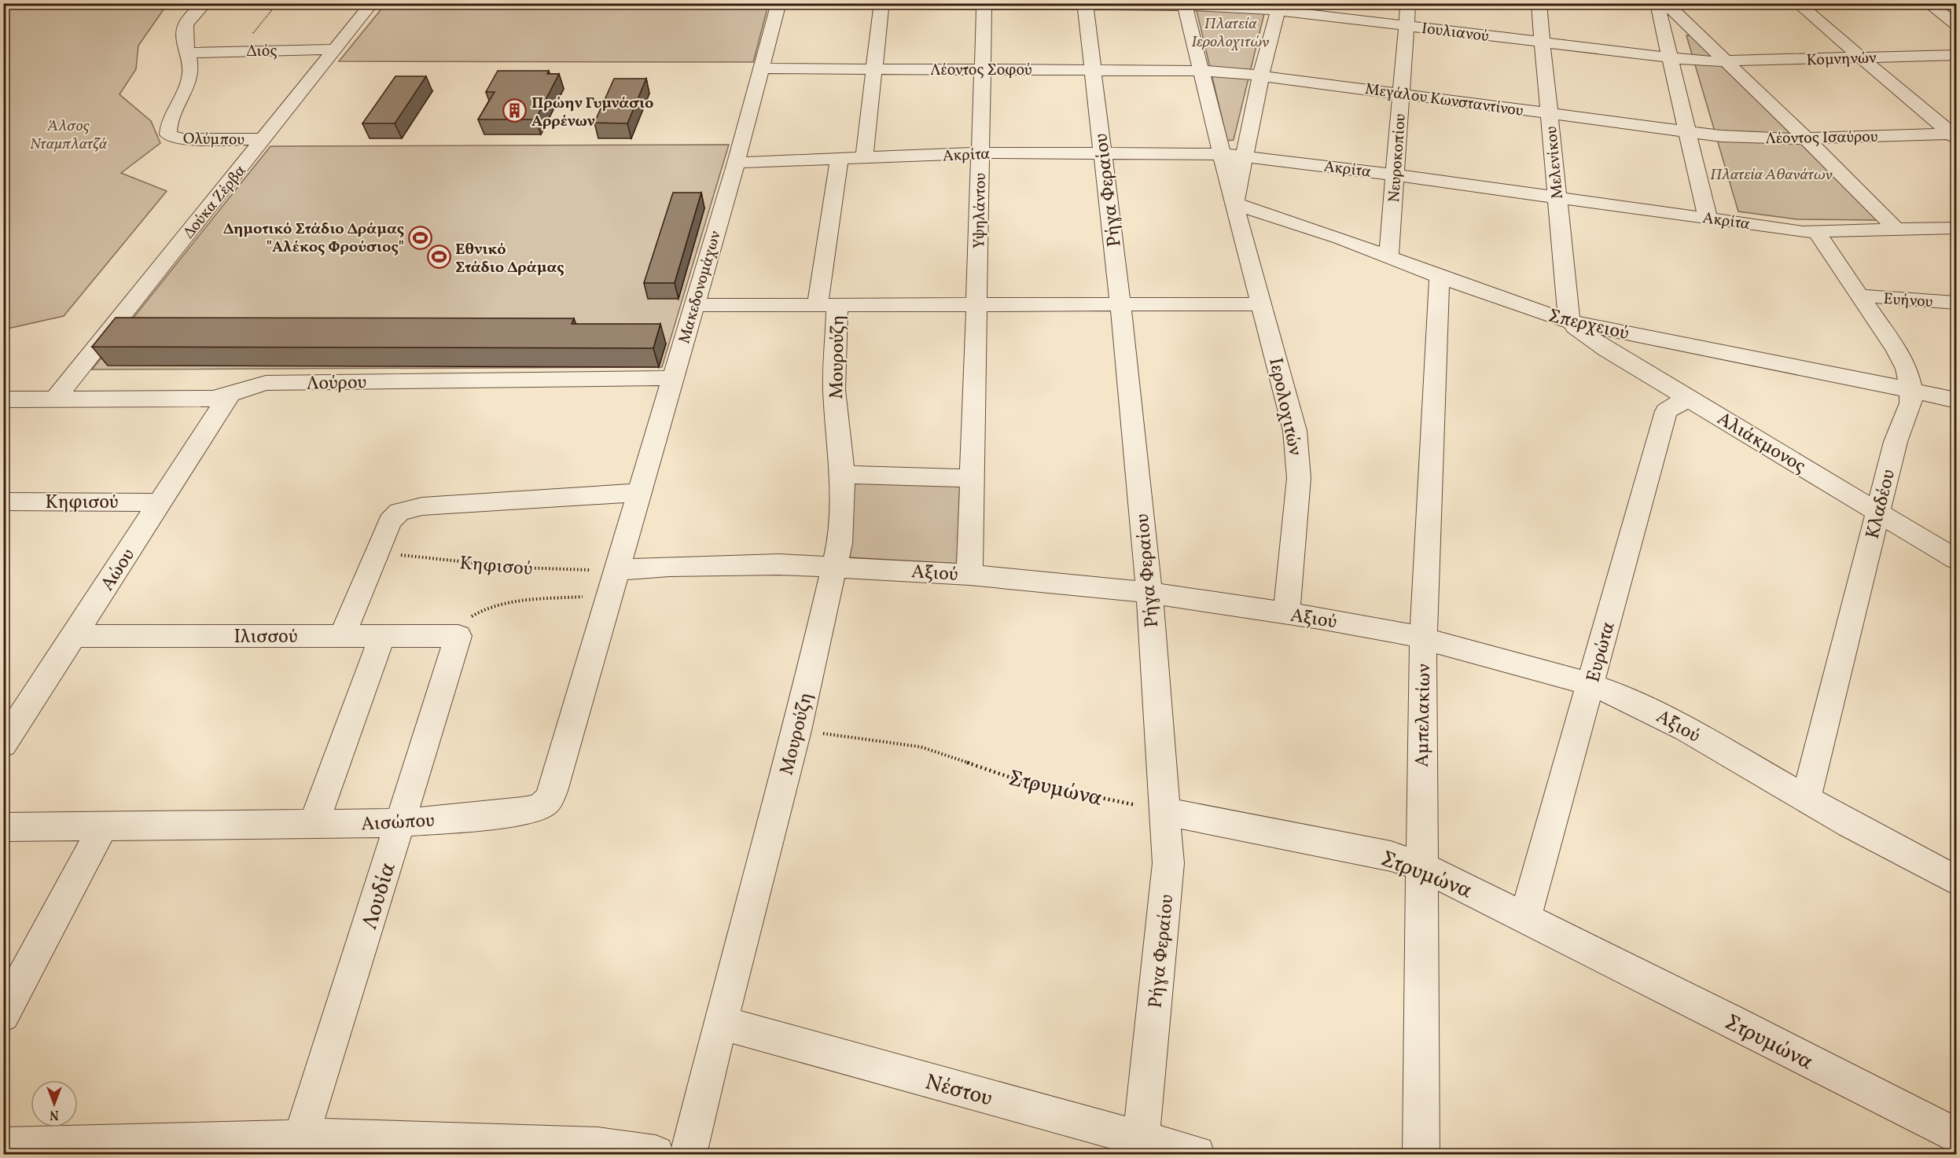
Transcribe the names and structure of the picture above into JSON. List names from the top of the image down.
{
  "streets": {
    "street": [
      "Ιουλιανού",
      "Διός",
      "Κομνηνών",
      "Λέοντος Σοφού",
      "Μεγάλου Κωνσταντίνου",
      "Λέοντος Ισαύρου",
      "Ολύμπου",
      "Ακρίτα",
      "Νευροκοπίου",
      "Μελενίκου",
      "Ρήγα Φεραίου",
      "Δούκα Ζέρβα",
      "Υψηλάντου",
      "Μακεδονομάχων",
      "Ευήνου",
      "Σπερχειού",
      "Μουρούζη",
      "Λούρου",
      "Ιερολοχιτών",
      "Αλιάκμονος",
      "Κηφισού",
      "Κλαδέου",
      "Αώου",
      "Αξιού",
      "Ιλισσού",
      "Ευρώτα",
      "Αμπελακίων",
      "Στρυμώνα",
      "Αισώπου",
      "Λουδία",
      "Νέστου"
    ]
  },
  "crossings": [
    ["Ιουλιανού", "Κομνηνών"],
    ["Ιουλιανού", "Νευροκοπίου"],
    ["Ιουλιανού", "Μελενίκου"],
    ["Ιουλιανού", "Ρήγα Φεραίου"],
    ["Ιουλιανού", "Υψηλάντου"],
    ["Ιουλιανού", "Μακεδονομάχων"],
    ["Ιουλιανού", "Ιερολοχιτών"],
    ["Διός", "Ολύμπου"],
    ["Διός", "Δούκα Ζέρβα"],
    ["Λέοντος Σοφού", "Μεγάλου Κωνσταντίνου"],
    ["Λέοντος Σοφού", "Ρήγα Φεραίου"],
    ["Λέοντος Σοφού", "Υψηλάντου"],
    ["Λέοντος Σοφού", "Μακεδονομάχων"],
    ["Λέοντος Σοφού", "Ιερολοχιτών"],
    ["Μεγάλου Κωνσταντίνου", "Λέοντος Ισαύρου"],
    ["Μεγάλου Κωνσταντίνου", "Νευροκοπίου"],
    ["Μεγάλου Κωνσταντίνου", "Μελενίκου"],
    ["Μεγάλου Κωνσταντίνου", "Ιερολοχιτών"],
    ["Ολύμπου", "Δούκα Ζέρβα"],
    ["Ακρίτα", "Νευροκοπίου"],
    ["Ακρίτα", "Μελενίκου"],
    ["Ακρίτα", "Ρήγα Φεραίου"],
    ["Ακρίτα", "Υψηλάντου"],
    ["Ακρίτα", "Μακεδονομάχων"],
    ["Ακρίτα", "Μουρούζη"],
    ["Ακρίτα", "Ιερολοχιτών"],
    ["Ακρίτα", "Κλαδέου"],
    ["Νευροκοπίου", "Σπερχειού"],
    ["Μελενίκου", "Σπερχειού"],
    ["Μελενίκου", "Αλιάκμονος"],
    ["Ρήγα Φεραίου", "Αξιού"],
    ["Ρήγα Φεραίου", "Στρυμώνα"],
    ["Ρήγα Φεραίου", "Νέστου"],
    ["Δούκα Ζέρβα", "Λούρου"],
    ["Υψηλάντου", "Αξιού"],
    ["Μακεδονομάχων", "Λούρου"],
    ["Μακεδονομάχων", "Κηφισού"],
    ["Μακεδονομάχων", "Αξιού"],
    ["Μακεδονομάχων", "Αισώπου"],
    ["Ευήνου", "Κλαδέου"],
    ["Σπερχειού", "Ιερολοχιτών"],
    ["Σπερχειού", "Αλιάκμονος"],
    ["Σπερχειού", "Κλαδέου"],
    ["Σπερχειού", "Αμπελακίων"],
    ["Μουρούζη", "Αξιού"],
    ["Μουρούζη", "Στρυμώνα"],
    ["Μουρούζη", "Νέστου"],
    ["Λούρου", "Αώου"],
    ["Ιερολοχιτών", "Αξιού"],
    ["Αλιάκμονος", "Κλαδέου"],
    ["Αλιάκμονος", "Ευρώτα"],
    ["Κηφισού", "Αώου"],
    ["Κηφισού", "Αξιού"],
    ["Κηφισού", "Αισώπου"],
    ["Κλαδέου", "Αξιού"],
    ["Αώου", "Ιλισσού"],
    ["Αξιού", "Ευρώτα"],
    ["Αξιού", "Αμπελακίων"],
    ["Αξιού", "Αισώπου"],
    ["Ιλισσού", "Λουδία"],
    ["Ευρώτα", "Στρυμώνα"],
    ["Αμπελακίων", "Στρυμώνα"],
    ["Αισώπου", "Λουδία"]
  ],
  "parks": ["Πλατεία Ιερολοχιτών", "Άλσος Νταμπλατζά", "Πλατεία Αθανάτων"],
  "places": {
    "building": ["Πρώην Γυμνάσιο Αρρένων"],
    "sports": ["Δημοτικό Στάδιο Δράμας \"Αλέκος Φρούσιος\"", "Εθνικό Στάδιο Δράμας"]
  },
  "north": "bottom"
}
